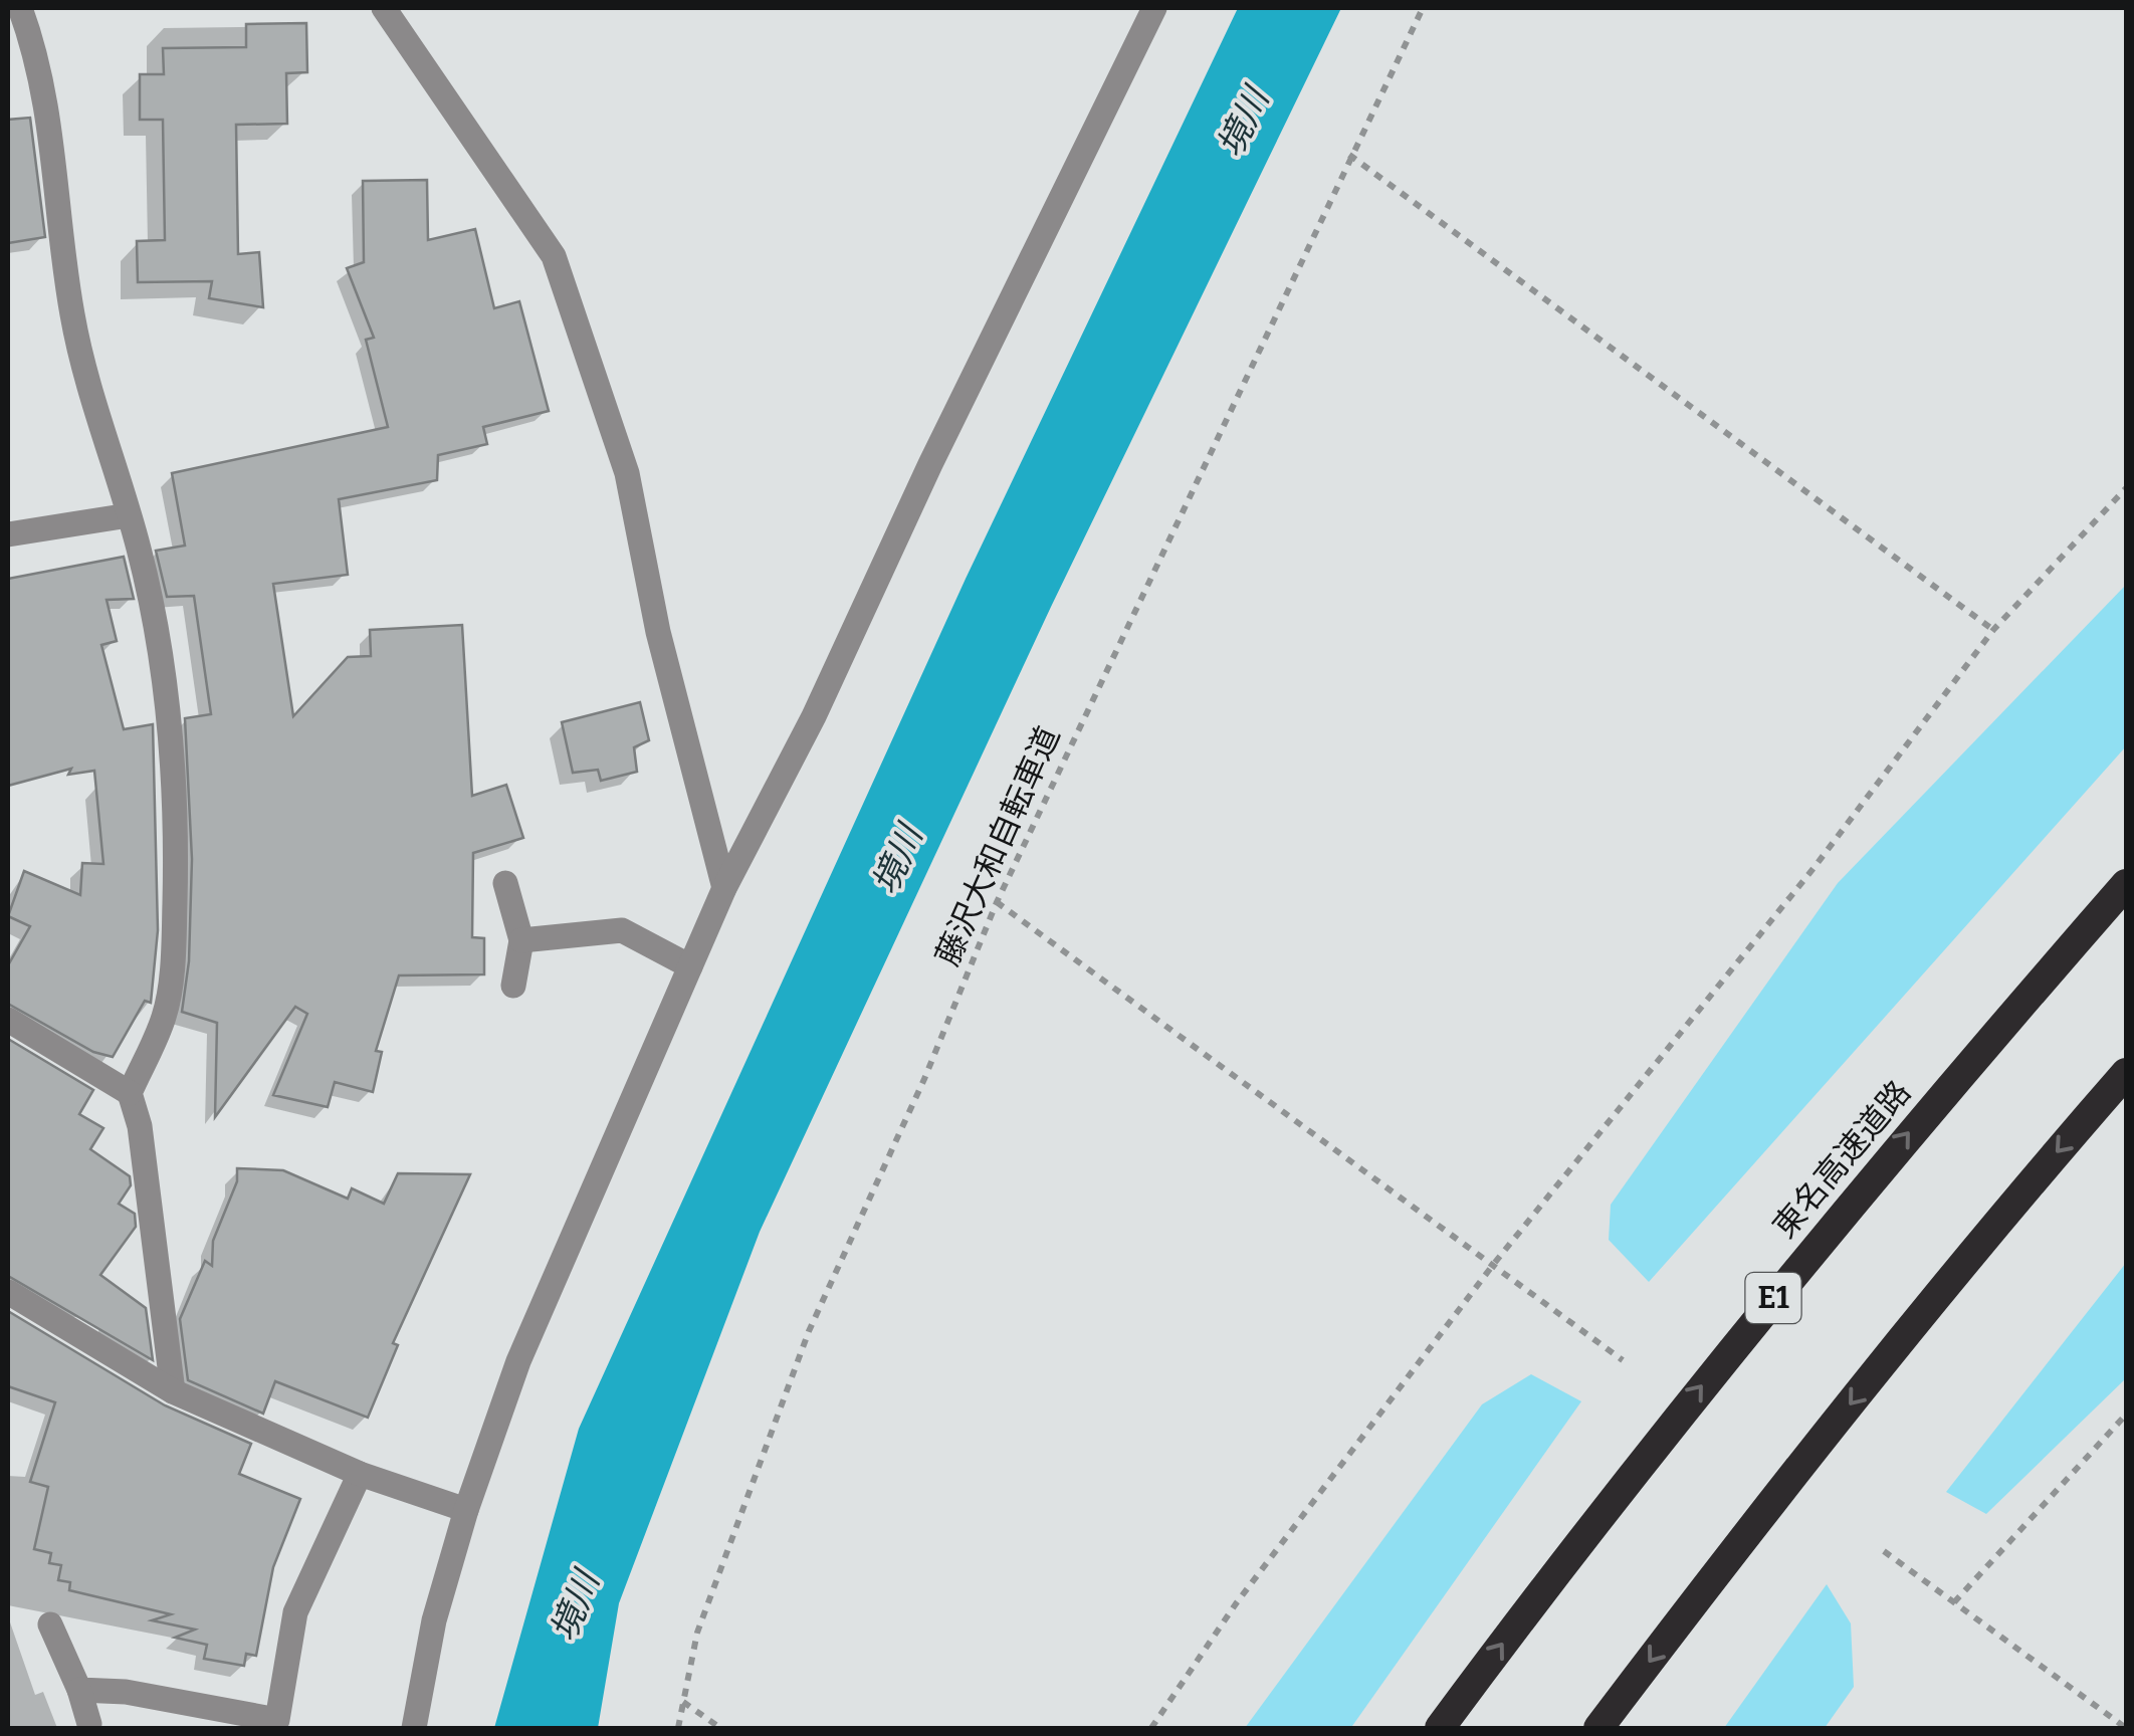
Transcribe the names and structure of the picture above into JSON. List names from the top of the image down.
{
  "streets": {
    "highway": ["東名高速道路", "E1"],
    "path": ["藤沢大和自転車道"]
  },
  "water": ["境川"]
}
